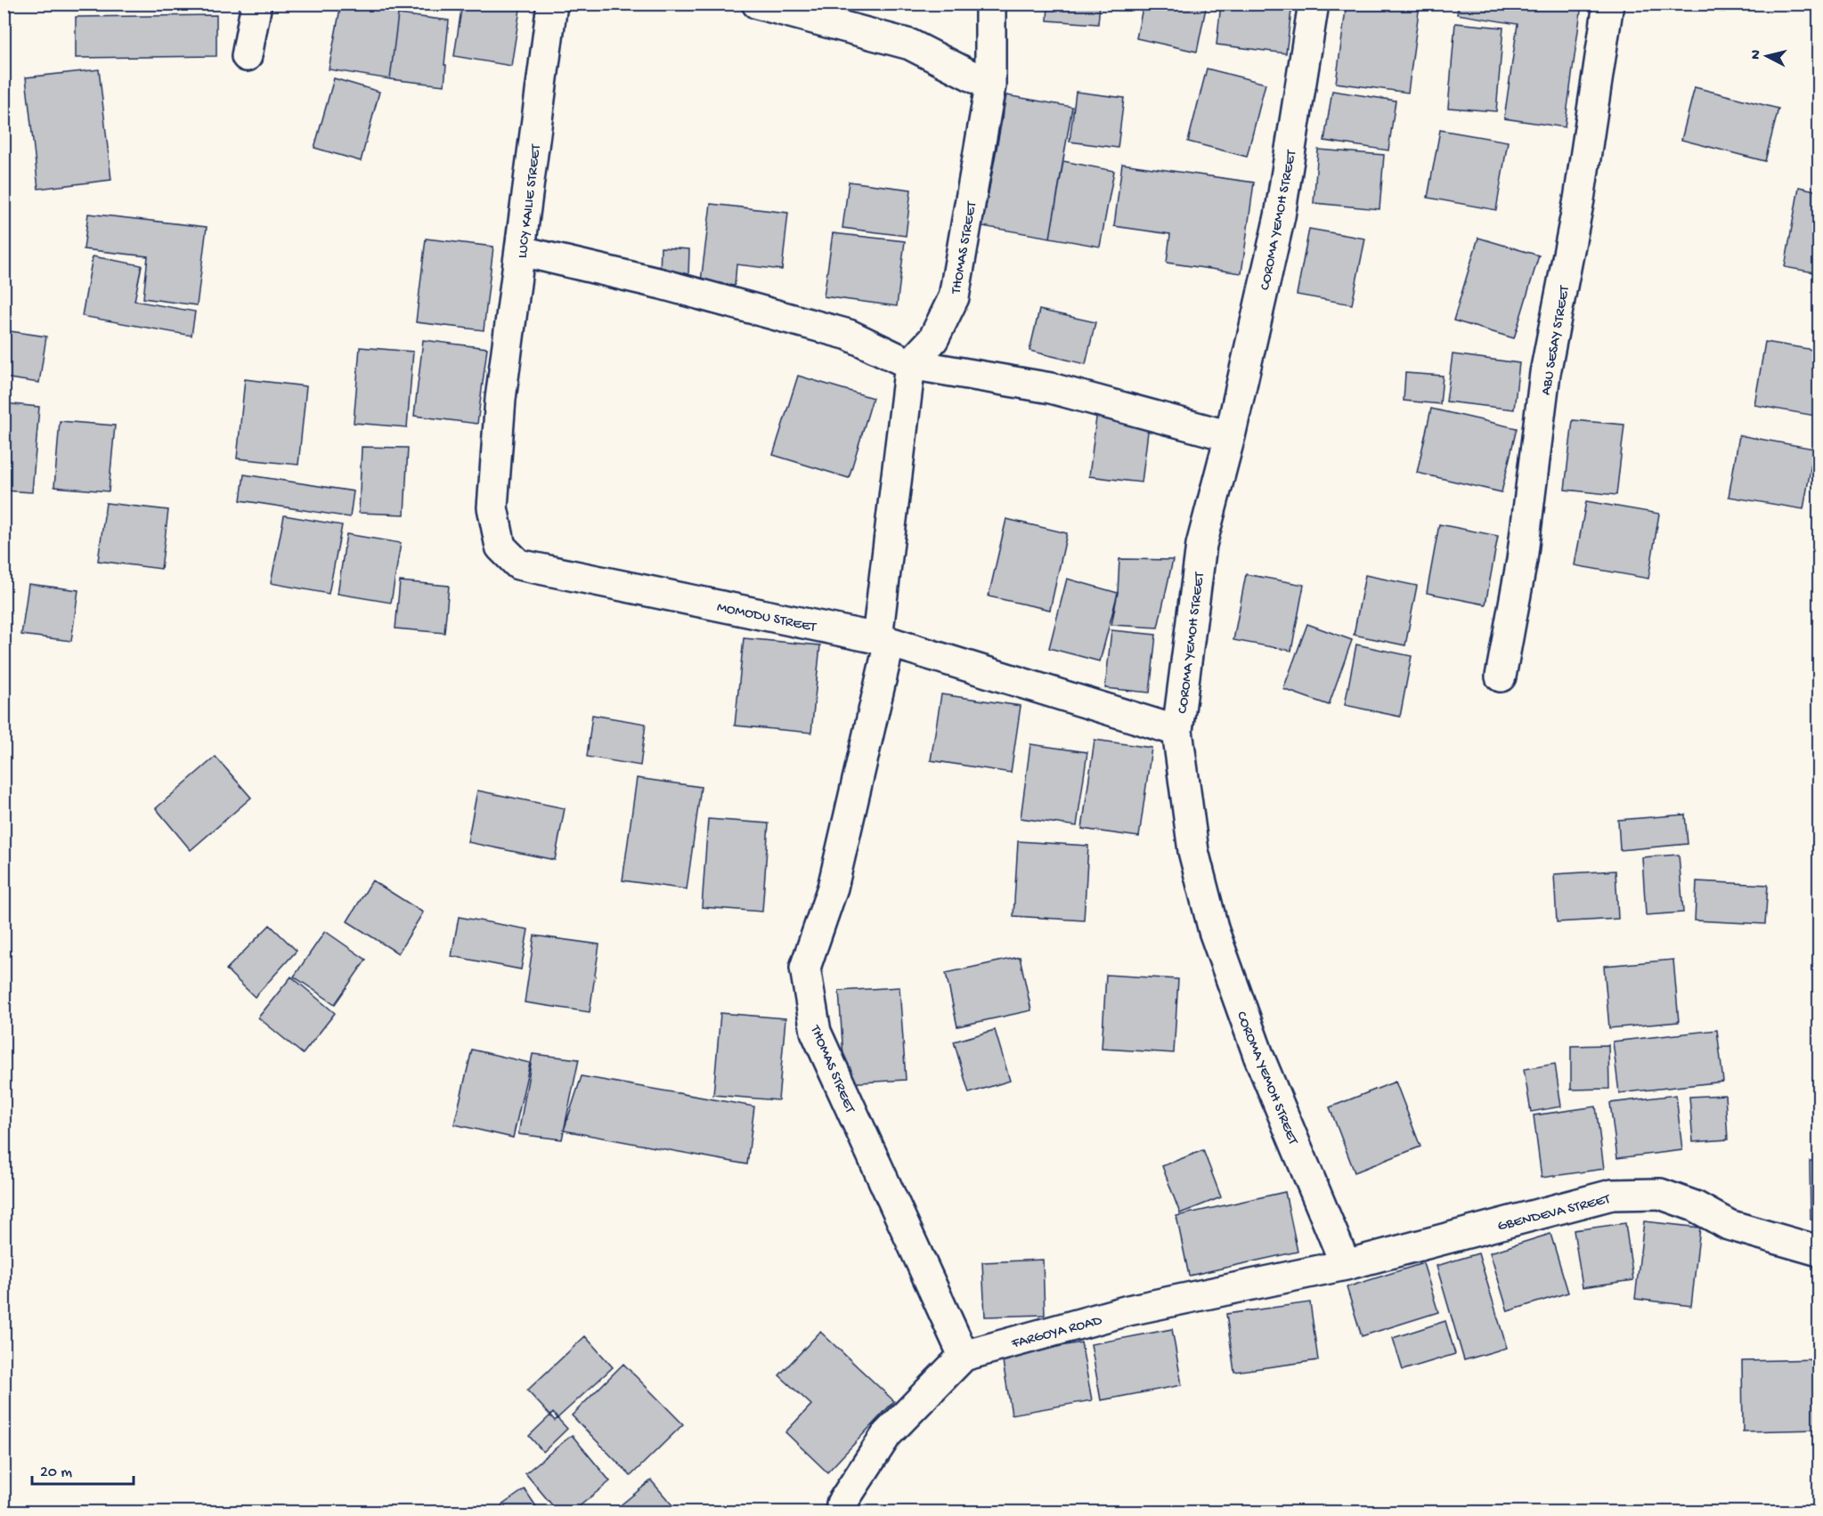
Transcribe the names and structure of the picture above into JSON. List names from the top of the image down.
{
  "streets": {
    "street": [
      "LUCY KAILIE STREET",
      "COROMA YEMOH STREET",
      "THOMAS STREET",
      "ABU SESAY STREET",
      "MOMODU STREET",
      "GBENDEVA STREET",
      "FARGOYA ROAD"
    ]
  },
  "crossings": [
    ["LUCY KAILIE STREET", "MOMODU STREET"],
    ["COROMA YEMOH STREET", "MOMODU STREET"],
    ["COROMA YEMOH STREET", "GBENDEVA STREET"],
    ["COROMA YEMOH STREET", "FARGOYA ROAD"],
    ["THOMAS STREET", "MOMODU STREET"],
    ["THOMAS STREET", "FARGOYA ROAD"],
    ["GBENDEVA STREET", "FARGOYA ROAD"]
  ],
  "scale_bar": "20 m",
  "north": "left"
}
